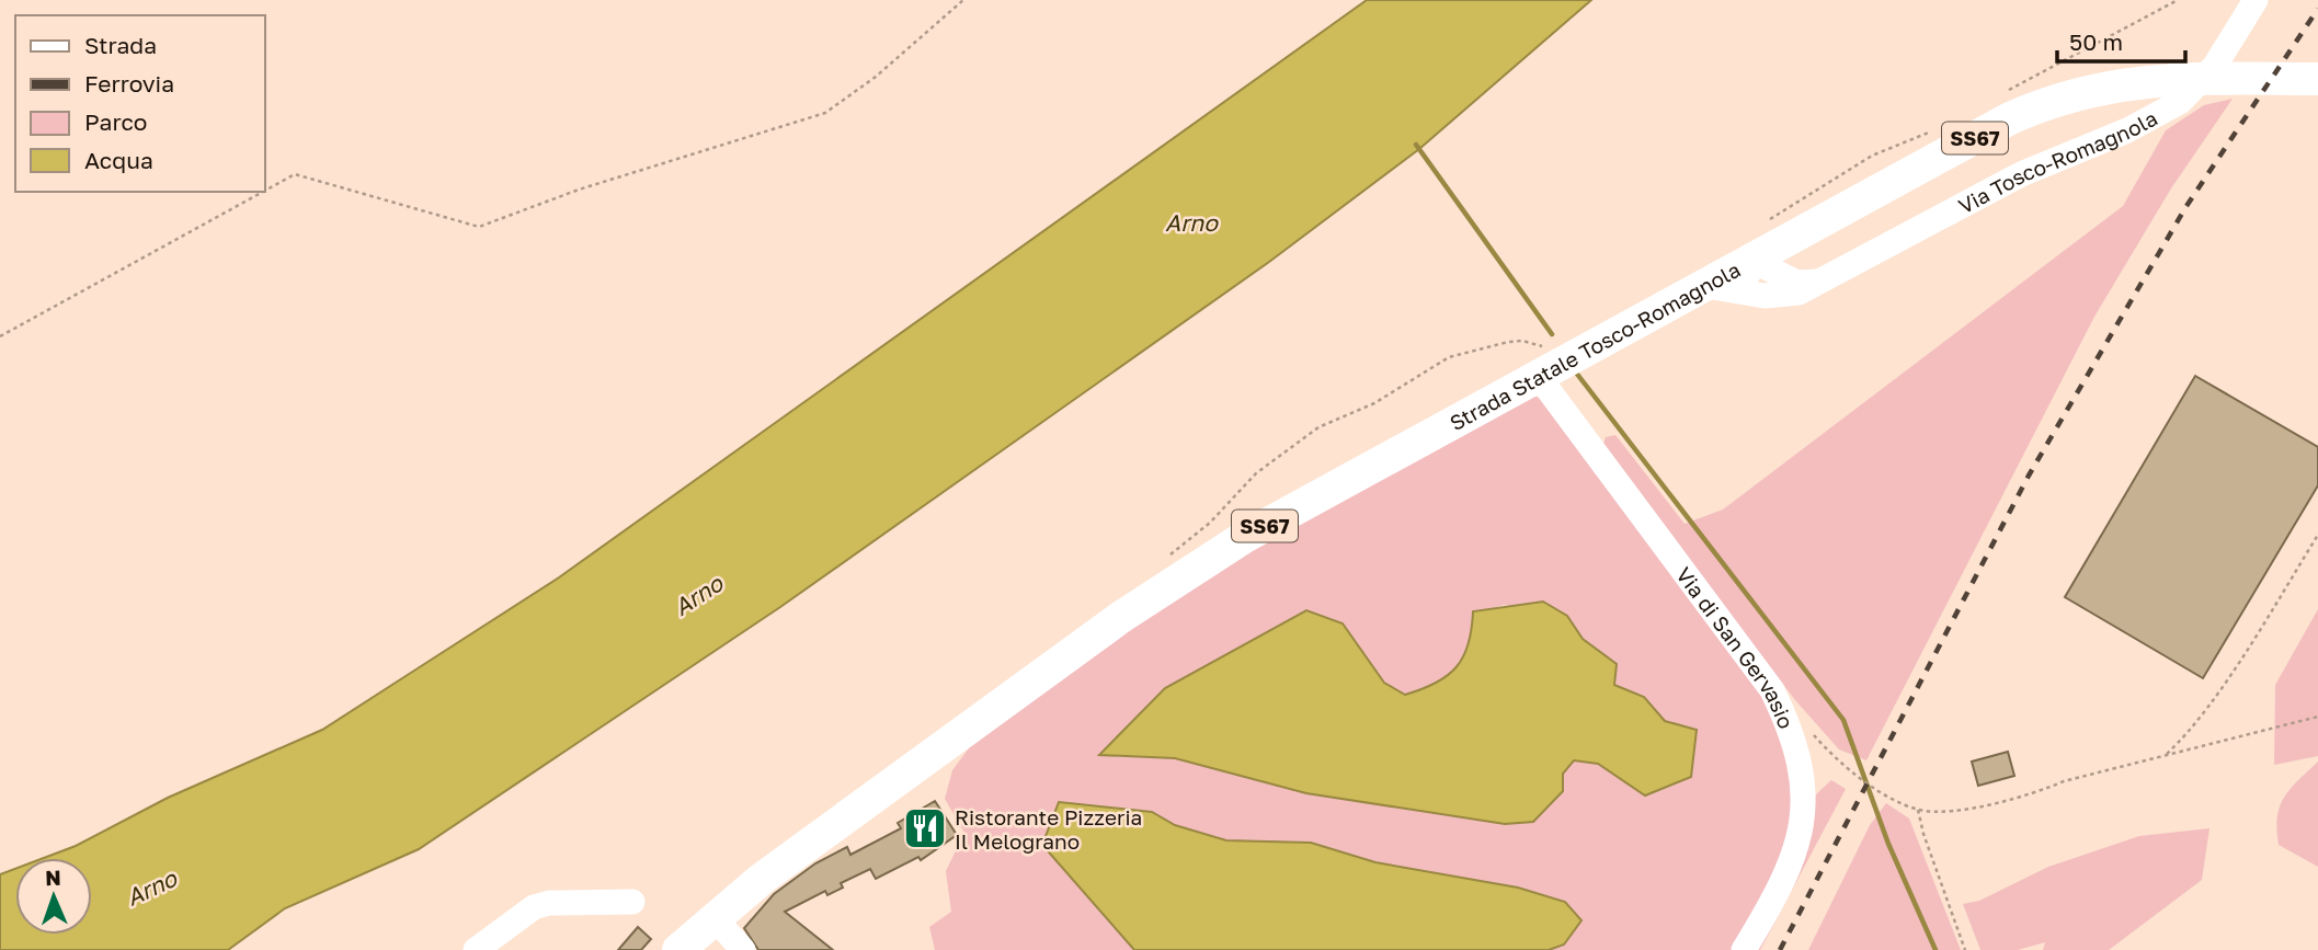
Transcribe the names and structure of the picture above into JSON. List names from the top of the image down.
{
  "streets": {
    "main road": ["SS67", "Strada Statale Tosco-Romagnola"],
    "street": ["Via Tosco-Romagnola", "Via di San Gervasio"]
  },
  "crossings": [
    ["Via Tosco-Romagnola", "Strada Statale Tosco-Romagnola"],
    ["Strada Statale Tosco-Romagnola", "Via di San Gervasio"]
  ],
  "water": ["Arno"],
  "places": {
    "restaurant": ["Ristorante Pizzeria Il Melograno"]
  },
  "legend": [
    "Strada",
    "Ferrovia",
    "Parco",
    "Acqua"
  ],
  "scale_bar": "50 m",
  "north": "top"
}
